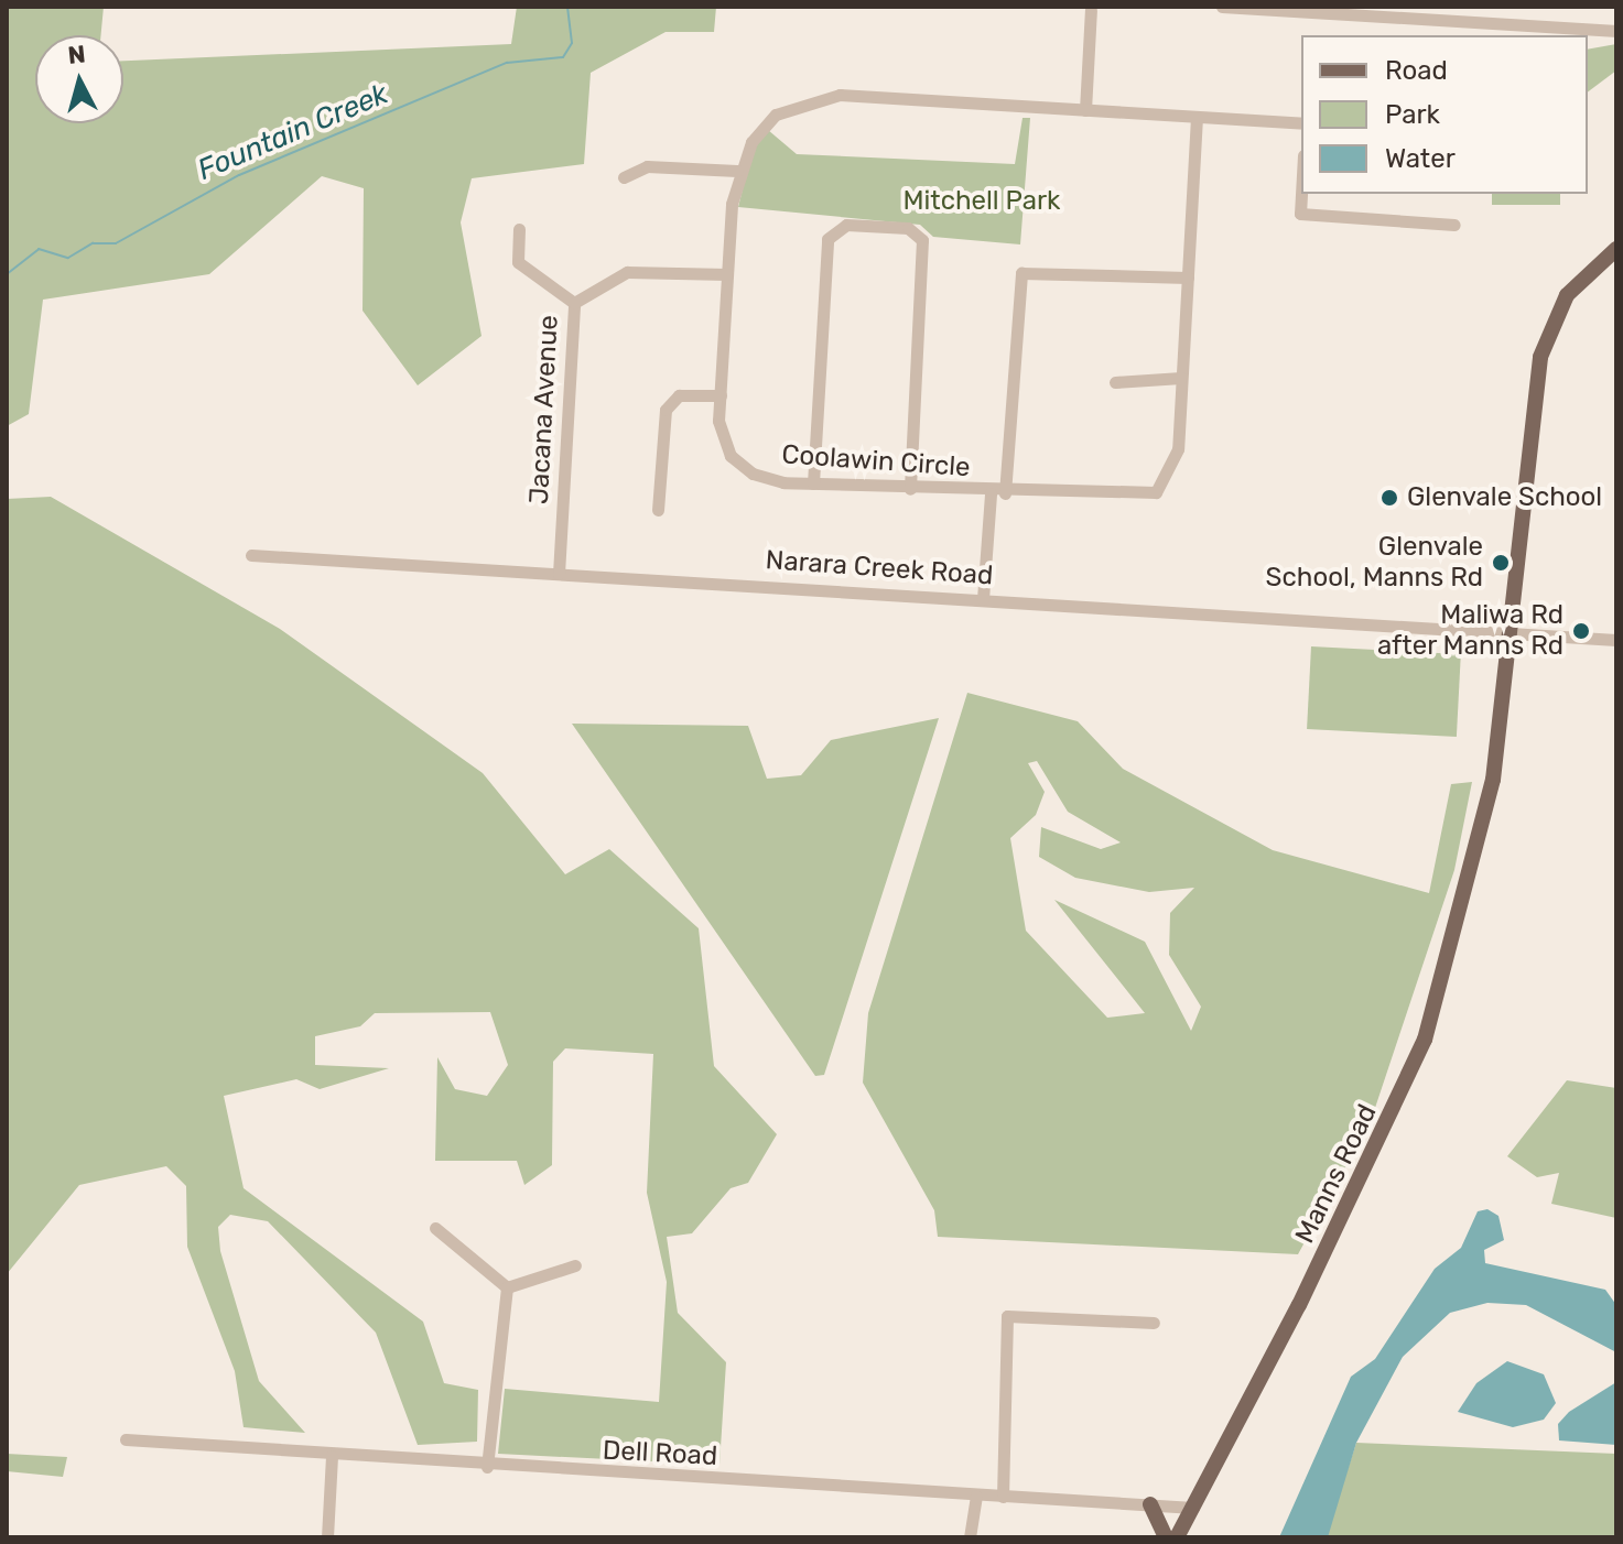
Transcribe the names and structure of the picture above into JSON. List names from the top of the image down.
{
  "streets": {
    "main road": ["Manns Road"],
    "street": [
      "Jacana Avenue",
      "Coolawin Circle",
      "Narara Creek Road",
      "Dell Road"
    ]
  },
  "crossings": [
    ["Jacana Avenue", "Coolawin Circle"],
    ["Jacana Avenue", "Narara Creek Road"],
    ["Narara Creek Road", "Manns Road"],
    ["Manns Road", "Dell Road"]
  ],
  "water": ["Fountain Creek"],
  "parks": ["Mitchell Park"],
  "places": ["Glenvale School", "Glenvale School, Manns Rd", "Maliwa Rd after Manns Rd"],
  "legend": ["Road", "Park", "Water"],
  "north": "top"
}
